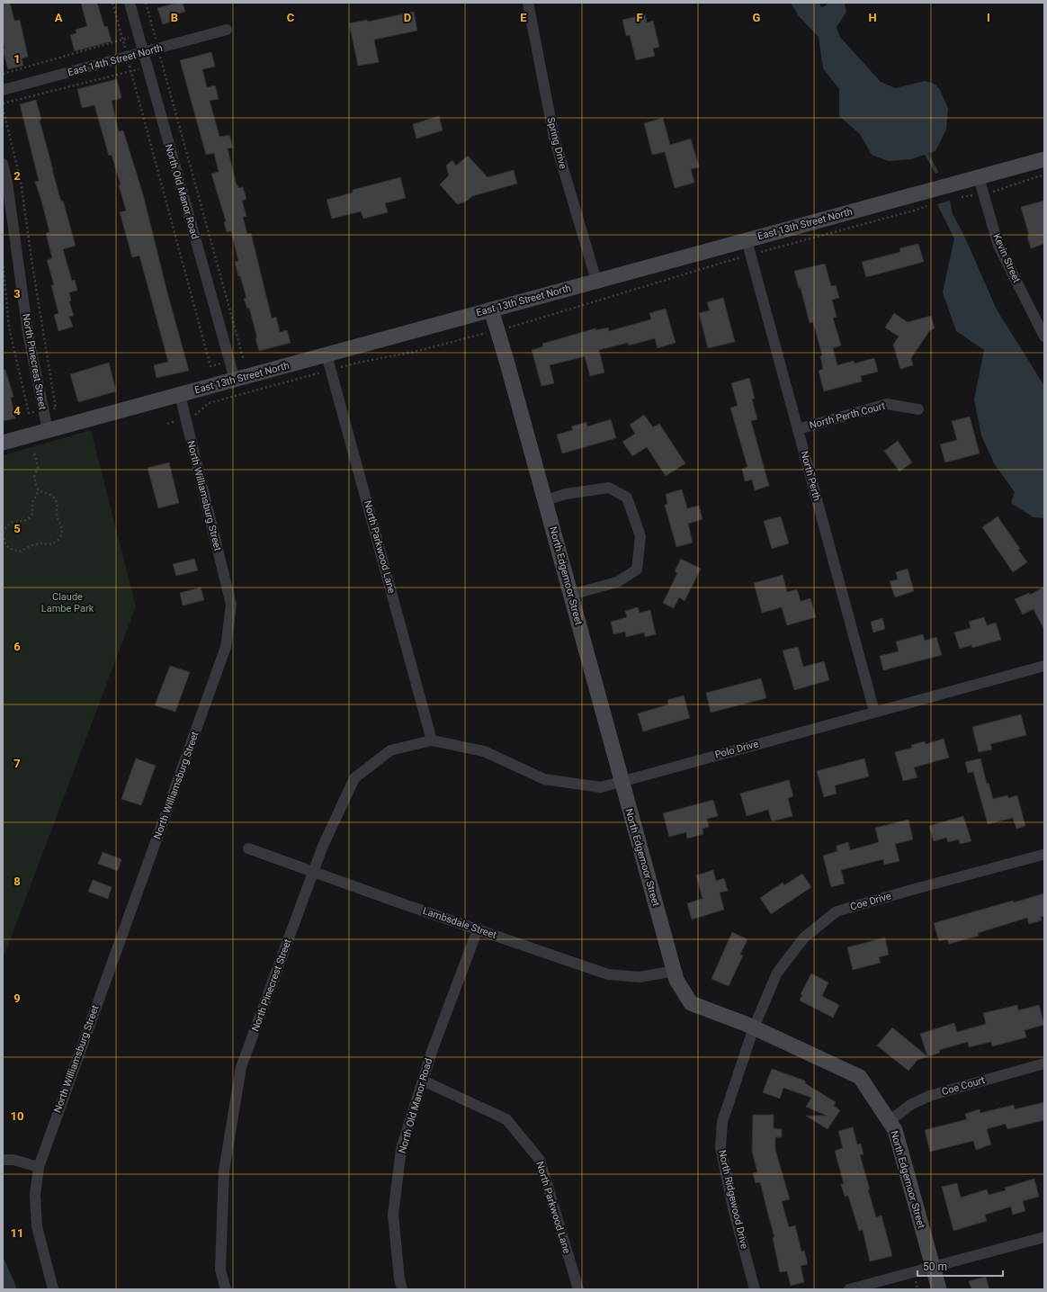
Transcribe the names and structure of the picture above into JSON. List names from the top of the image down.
{
  "streets": {
    "street": [
      "East 14th Street North",
      "Spring Drive",
      "North Old Manor Road",
      "East 13th Street North",
      "Kevin Street",
      "North Pinecrest Street",
      "North Perth Court",
      "North Perth",
      "North Williamsburg Street",
      "North Parkwood Lane",
      "North Edgemoor Street",
      "Polo Drive",
      "Coe Drive",
      "Lambsdale Street",
      "Coe Court",
      "North Ridgewood Drive"
    ]
  },
  "crossings": [
    ["East 14th Street North", "North Old Manor Road"],
    ["Spring Drive", "East 13th Street North"],
    ["North Old Manor Road", "East 13th Street North"],
    ["North Old Manor Road", "North Parkwood Lane"],
    ["North Old Manor Road", "Lambsdale Street"],
    ["East 13th Street North", "Kevin Street"],
    ["East 13th Street North", "North Pinecrest Street"],
    ["East 13th Street North", "North Perth"],
    ["East 13th Street North", "North Williamsburg Street"],
    ["East 13th Street North", "North Parkwood Lane"],
    ["East 13th Street North", "North Edgemoor Street"],
    ["North Pinecrest Street", "North Parkwood Lane"],
    ["North Pinecrest Street", "Polo Drive"],
    ["North Pinecrest Street", "Lambsdale Street"],
    ["North Perth Court", "North Perth"],
    ["North Perth", "Polo Drive"],
    ["North Parkwood Lane", "Polo Drive"],
    ["North Edgemoor Street", "Polo Drive"],
    ["North Edgemoor Street", "Coe Drive"],
    ["North Edgemoor Street", "Lambsdale Street"],
    ["North Edgemoor Street", "Coe Court"],
    ["North Edgemoor Street", "North Ridgewood Drive"],
    ["Coe Drive", "North Ridgewood Drive"]
  ],
  "parks": ["Claude Lambe Park"],
  "scale_bar": "50 m",
  "grid": {
    "columns": [
      "A",
      "B",
      "C",
      "D",
      "E",
      "F",
      "G",
      "H",
      "I"
    ],
    "rows": [
      "1",
      "2",
      "3",
      "4",
      "5",
      "6",
      "7",
      "8",
      "9",
      "10",
      "11"
    ]
  }
}
